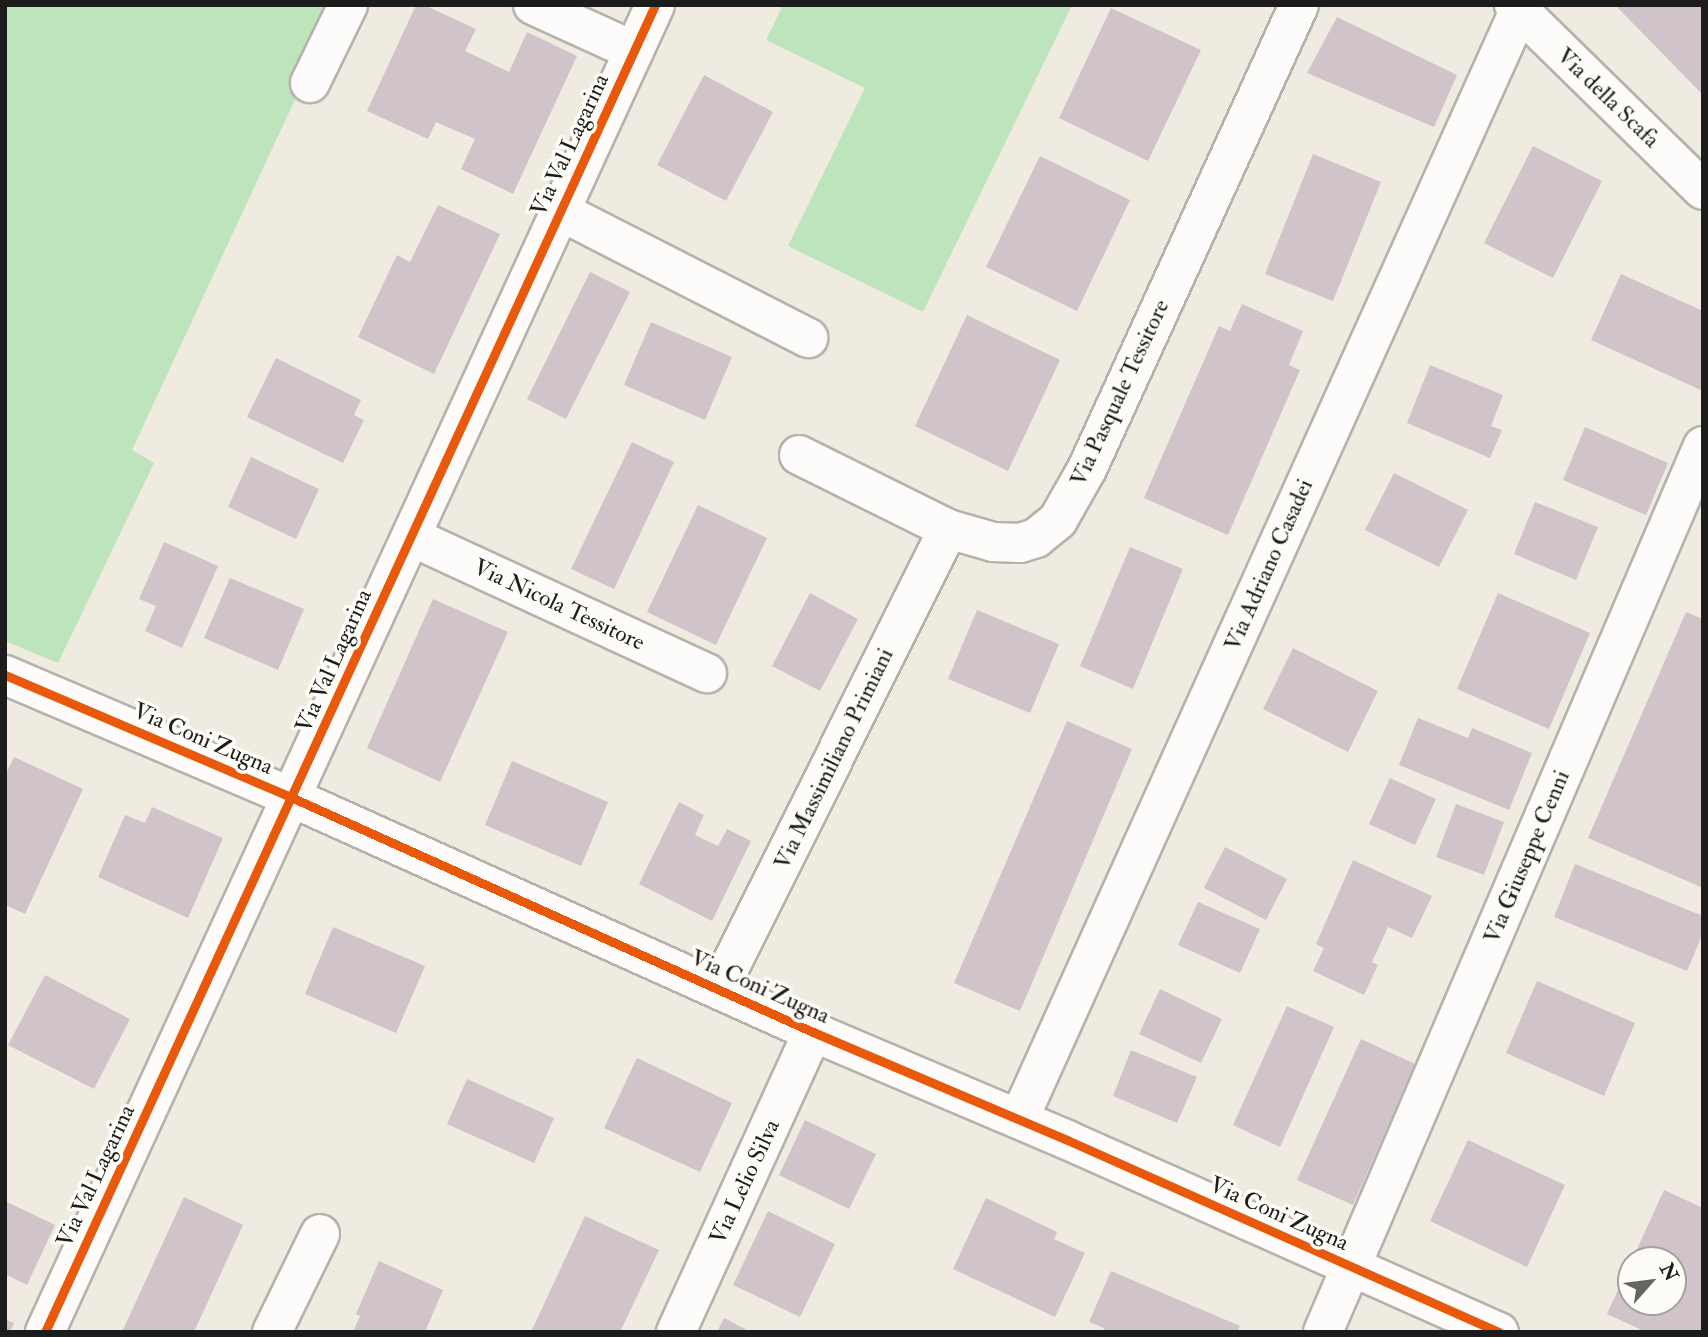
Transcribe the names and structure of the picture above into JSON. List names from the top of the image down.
{
  "streets": {
    "street": [
      "Via della Scafa",
      "Via Val Lagarina",
      "Via Pasquale Tessitore",
      "Via Adriano Casadei",
      "Via Nicola Tessitore",
      "Via Coni Zugna",
      "Via Massimiliano Primiani",
      "Via Giuseppe Cenni",
      "Via Lelio Silva"
    ]
  },
  "crossings": [
    ["Via della Scafa", "Via Adriano Casadei"],
    ["Via Val Lagarina", "Via Nicola Tessitore"],
    ["Via Val Lagarina", "Via Coni Zugna"],
    ["Via Pasquale Tessitore", "Via Massimiliano Primiani"],
    ["Via Adriano Casadei", "Via Coni Zugna"],
    ["Via Coni Zugna", "Via Massimiliano Primiani"],
    ["Via Coni Zugna", "Via Giuseppe Cenni"],
    ["Via Coni Zugna", "Via Lelio Silva"]
  ],
  "north": "top right"
}
